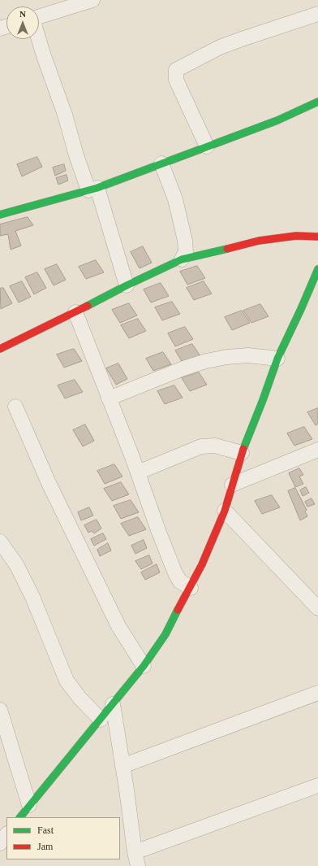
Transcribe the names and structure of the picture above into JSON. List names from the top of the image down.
{
  "legend": ["Fast", "Jam"],
  "north": "top"
}
